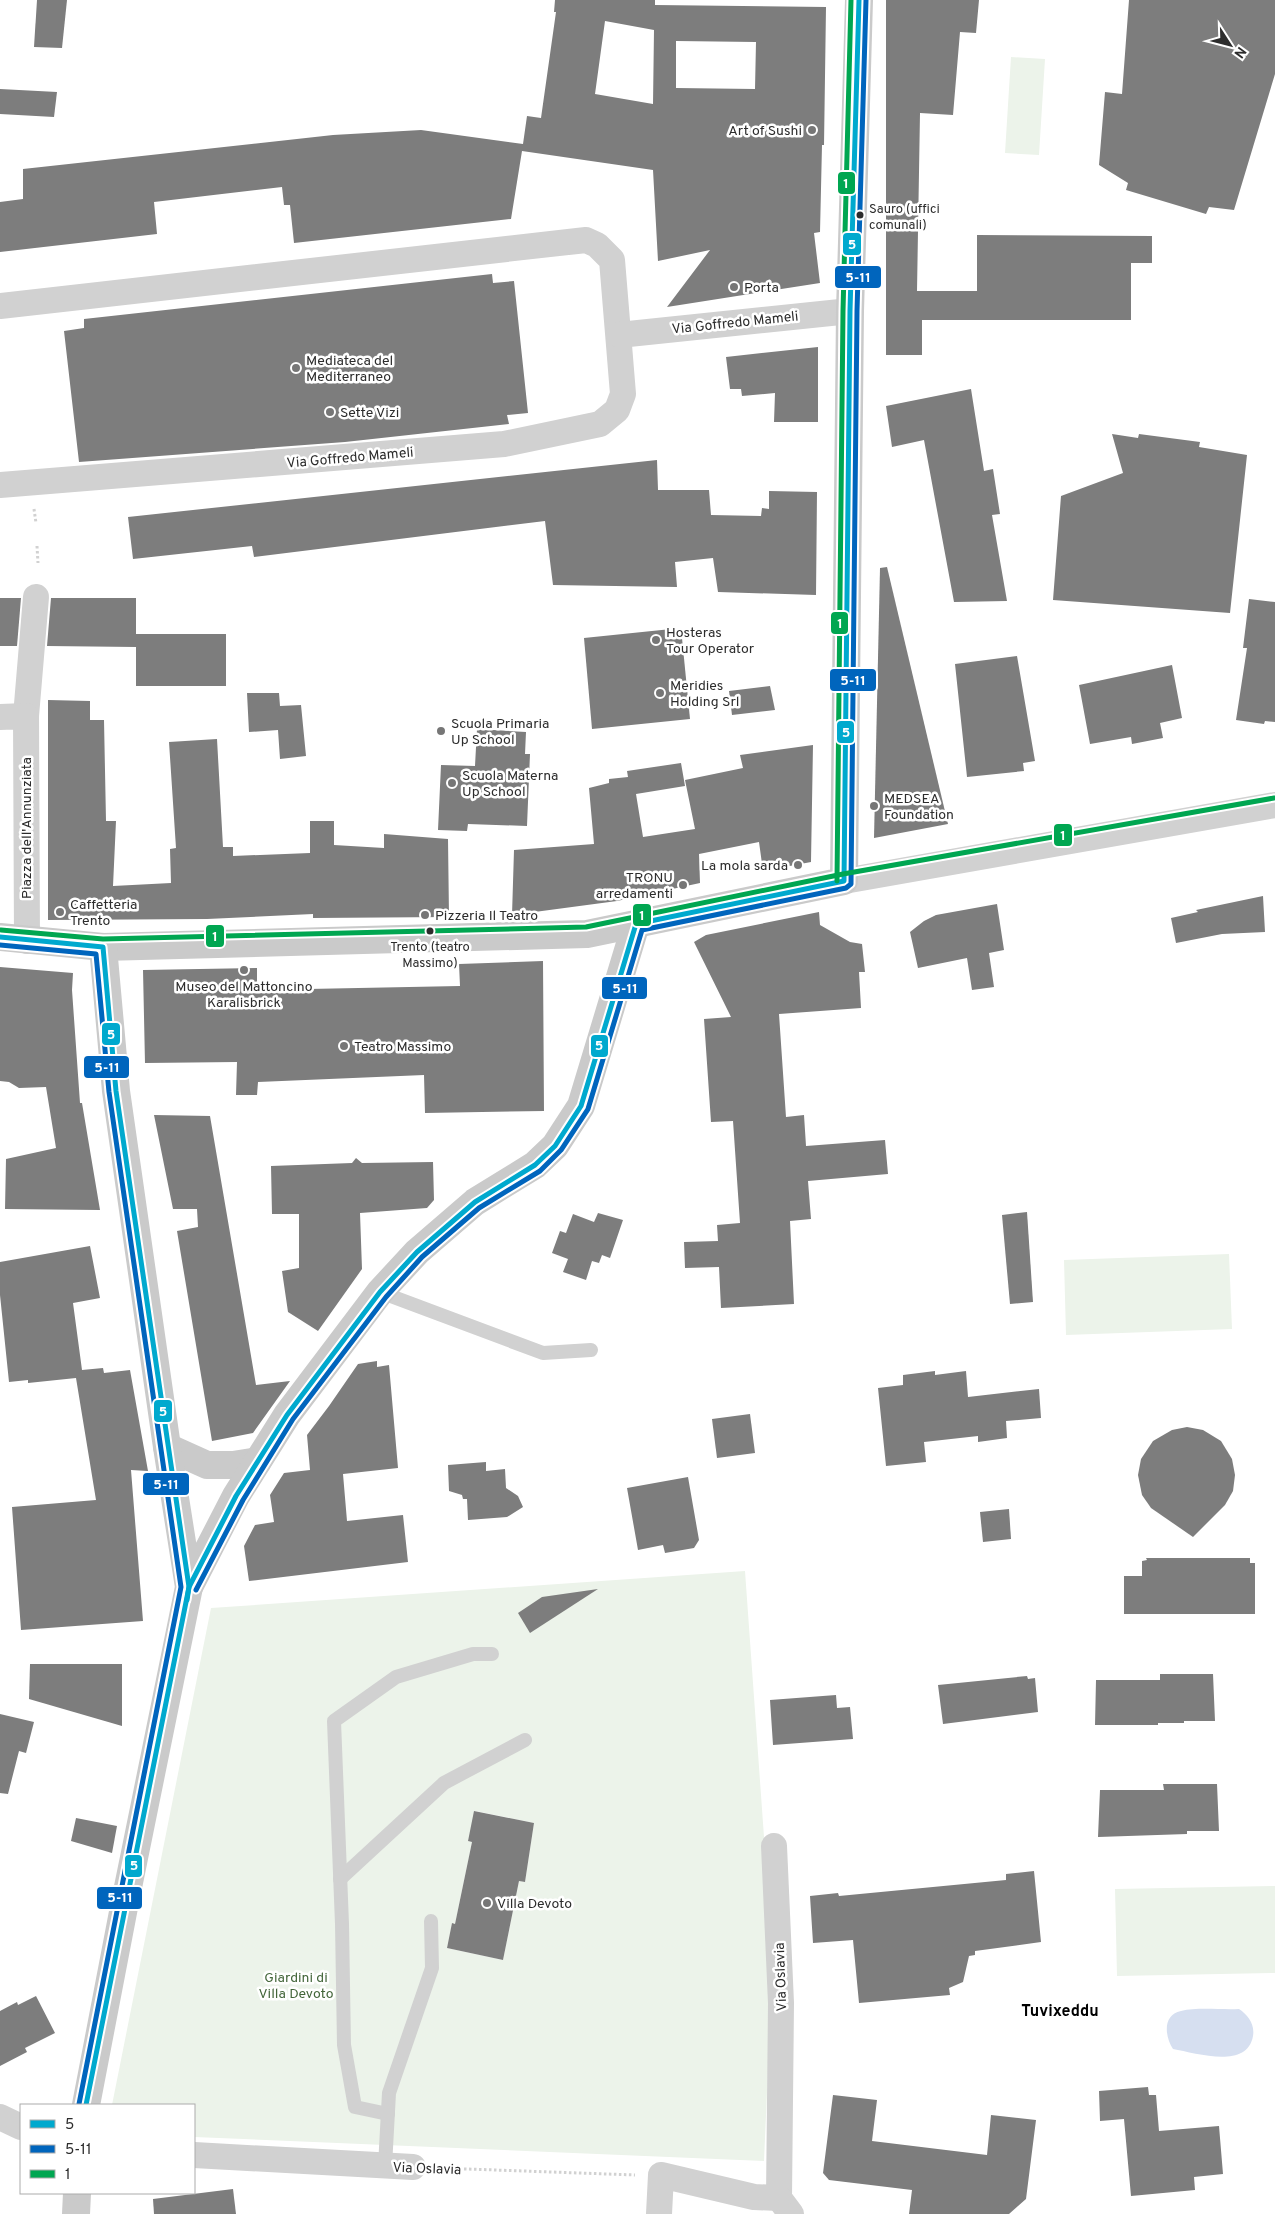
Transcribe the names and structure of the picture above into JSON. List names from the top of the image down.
{
  "streets": {
    "street": ["Via Goffredo Mameli", "Piazza dell'Annunziata", "Via Oslavia"]
  },
  "districts": ["Tuvixeddu"],
  "parks": ["Giardini di Villa Devoto"],
  "places": [
    "Art of Sushi",
    "Sauro (uffici comunali)",
    "Porta",
    "Mediateca del Mediterraneo",
    "Sette Vizi",
    "Hosteras Tour Operator",
    "Meridies Holding Srl",
    "Scuola Primaria Up School",
    "Scuola Materna Up School",
    "MEDSEA Foundation",
    "La mola sarda",
    "TRONU arredamenti",
    "Caffetteria Trento",
    "Pizzeria Il Teatro",
    "Trento (teatro Massimo)",
    "Museo del Mattoncino Karalisbrick",
    "Teatro Massimo",
    "Villa Devoto"
  ],
  "lines": ["transit line 5", "transit line 5-11", "transit line 1"],
  "legend": ["5", "5-11", "1"],
  "north": "bottom right"
}
